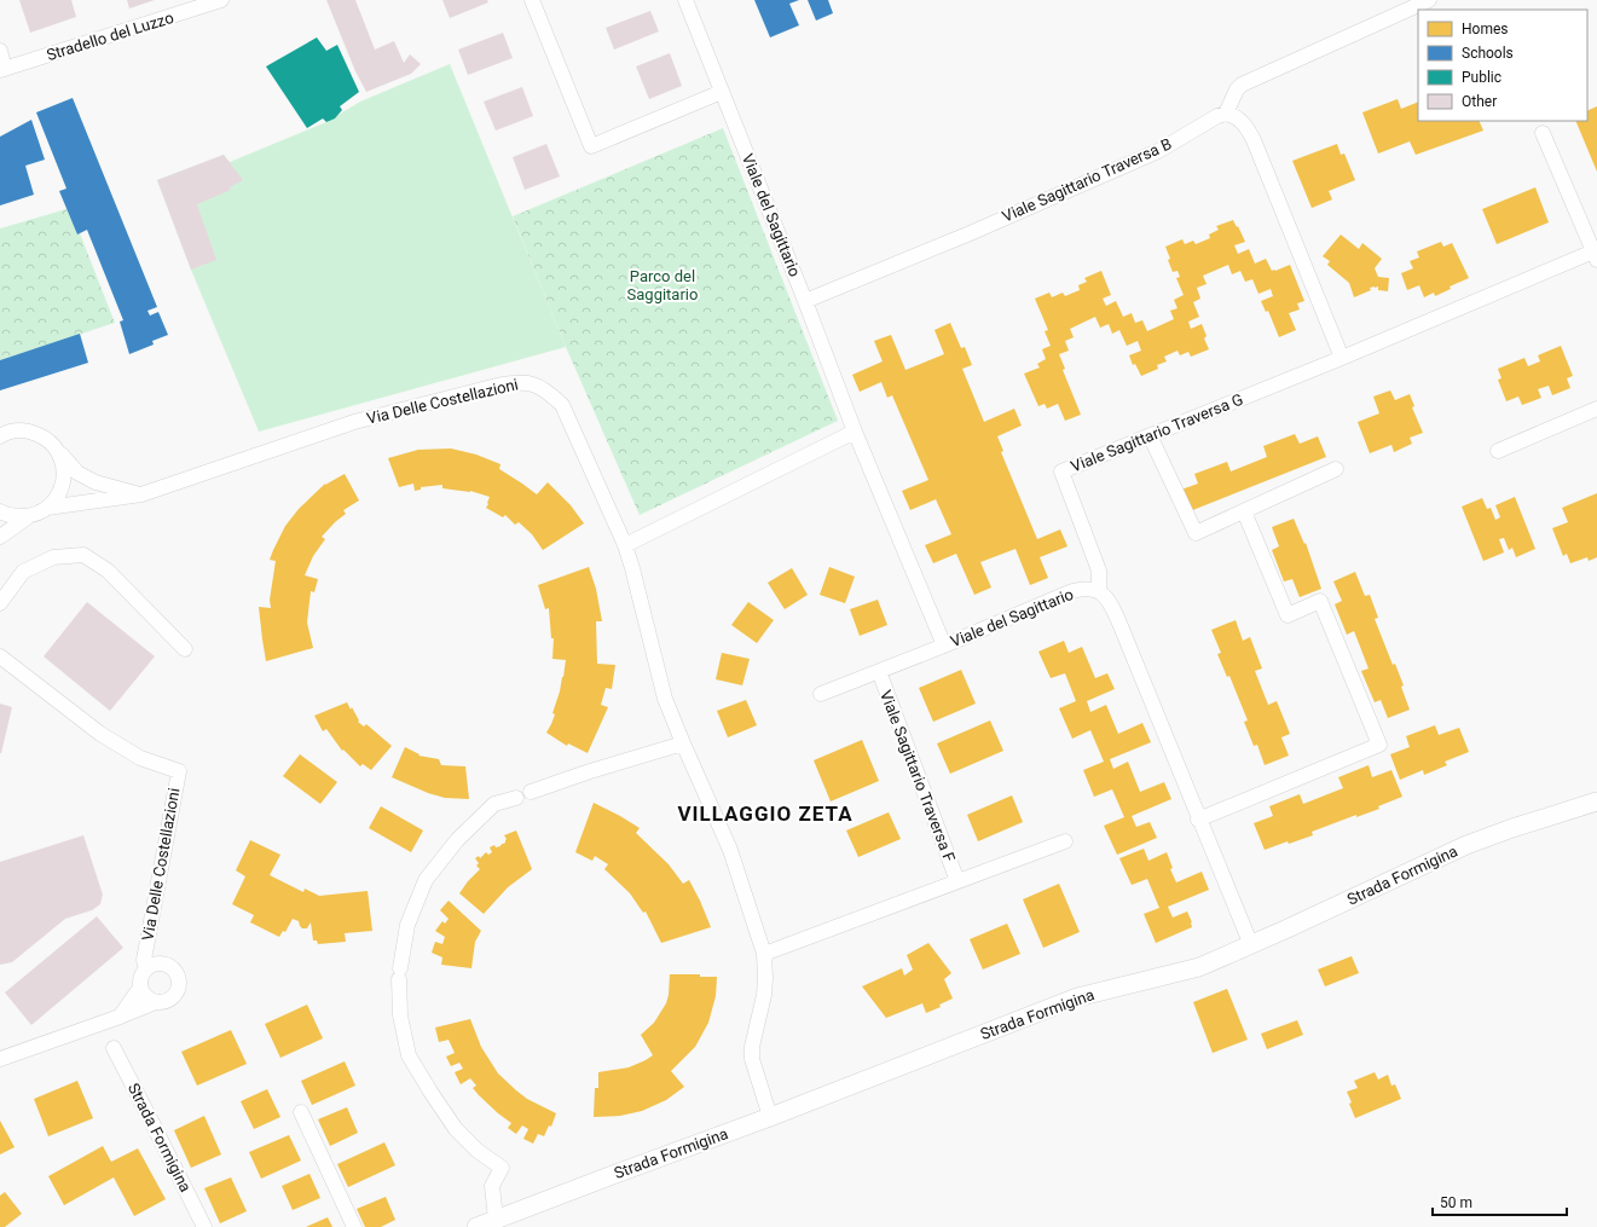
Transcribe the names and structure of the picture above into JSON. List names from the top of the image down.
{
  "streets": {
    "street": [
      "Stradello del Luzzo",
      "Viale Sagittario Traversa B",
      "Viale del Sagittario",
      "Via Delle Costellazioni",
      "Viale Sagittario Traversa G",
      "Viale Sagittario Traversa F",
      "Strada Formigina"
    ]
  },
  "crossings": [
    ["Viale Sagittario Traversa B", "Viale del Sagittario"],
    ["Viale del Sagittario", "Viale Sagittario Traversa G"],
    ["Viale del Sagittario", "Viale Sagittario Traversa F"],
    ["Via Delle Costellazioni", "Viale Sagittario Traversa F"],
    ["Via Delle Costellazioni", "Strada Formigina"]
  ],
  "districts": ["VILLAGGIO ZETA"],
  "parks": ["Parco del Saggitario"],
  "legend": [
    "Homes",
    "Schools",
    "Public",
    "Other"
  ],
  "scale_bar": "50 m"
}
